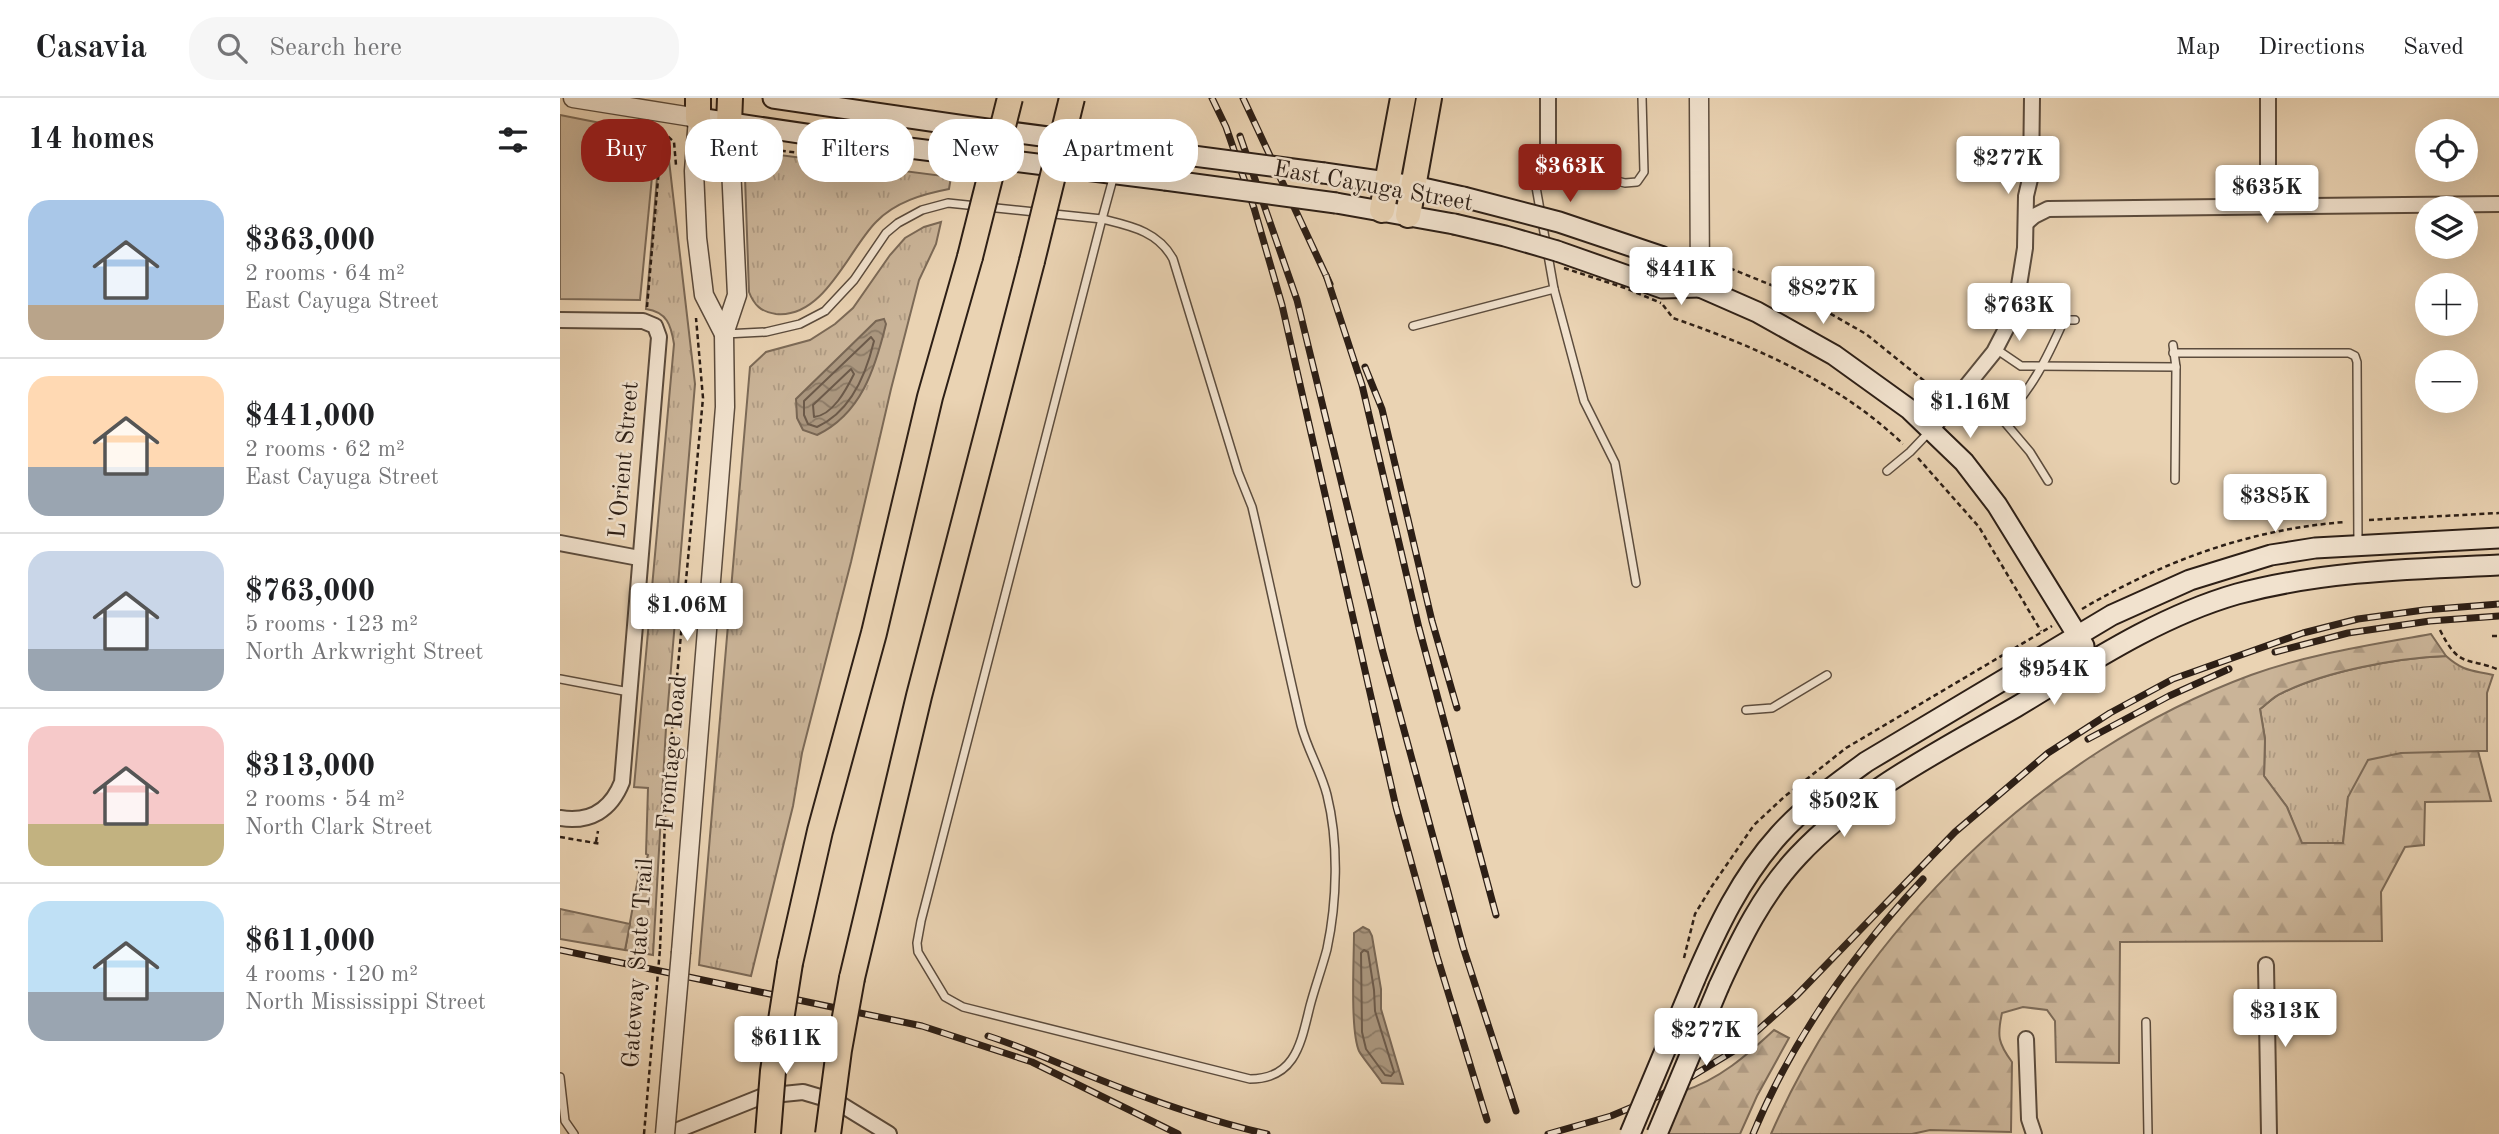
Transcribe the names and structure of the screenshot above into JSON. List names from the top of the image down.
{
  "streets": {
    "main road": ["East Cayuga Street"],
    "street": ["L'Orient Street", "Frontage Road"],
    "path": ["Gateway State Trail"]
  },
  "crossings": [
    ["East Cayuga Street", "Frontage Road"]
  ],
  "page": {
    "header": "Casavia",
    "search": "Search here",
    "nav": ["Map", "Directions", "Saved"],
    "heading": "14 homes",
    "map_buttons": ["+", "−"],
    "chip": [
      "Buy",
      "Rent",
      "Filters",
      "New",
      "Apartment"
    ],
    "price": [
      "$277K",
      "$363K",
      "$635K",
      "$441K",
      "$827K",
      "$763K",
      "$1.16M",
      "$385K",
      "$1.06M",
      "$954K",
      "$502K",
      "$313K",
      "$277K",
      "$611K"
    ],
    "list": [
      {
        "name": "$363,000",
        "note": "2 rooms · 64 m² · East Cayuga Street"
      },
      {
        "name": "$441,000",
        "note": "2 rooms · 62 m² · East Cayuga Street"
      },
      {
        "name": "$763,000",
        "note": "5 rooms · 123 m² · North Arkwright Street"
      },
      {
        "name": "$313,000",
        "note": "2 rooms · 54 m² · North Clark Street"
      },
      {
        "name": "$611,000",
        "note": "4 rooms · 120 m² · North Mississippi Street"
      }
    ]
  }
}
